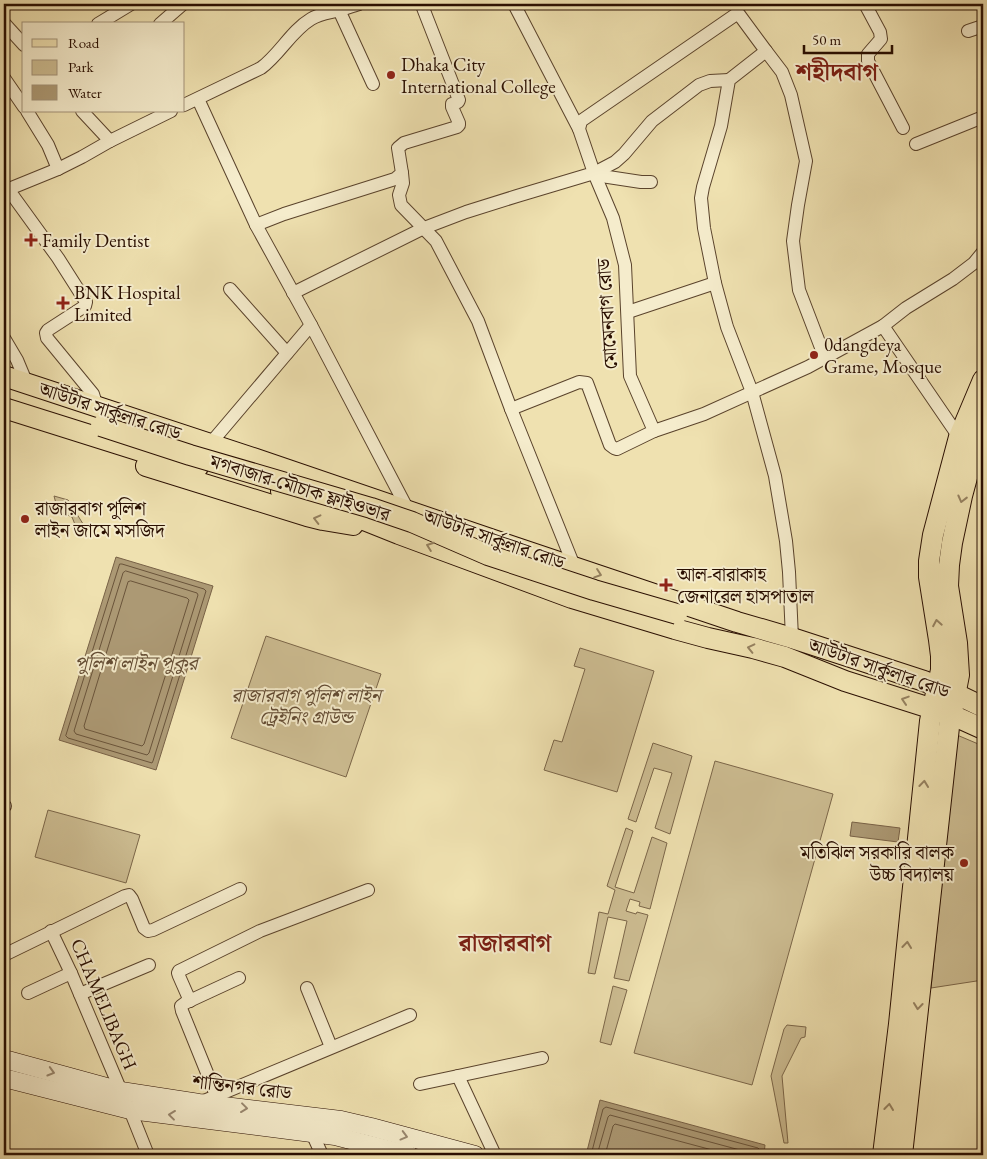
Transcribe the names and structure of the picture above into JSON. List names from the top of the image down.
{
  "streets": {
    "main road": ["আউটার সার্কুলার রোড", "মগবাজার-মৌচাক ফ্লাইওভার", "শান্তিনগর রোড"],
    "street": ["মোমেনবাগ রোড", "CHAMELIBAGH"]
  },
  "crossings": [
    ["আউটার সার্কুলার রোড", "মগবাজার-মৌচাক ফ্লাইওভার"],
    ["CHAMELIBAGH", "শান্তিনগর রোড"]
  ],
  "districts": ["শহীদবাগ", "রাজারবাগ"],
  "water": ["পুলিশ লাইন পুকুর"],
  "parks": ["রাজারবাগ পুলিশ লাইন ট্রেইনিং গ্রাউন্ড"],
  "places": {
    "other": [
      "Dhaka City International College",
      "0dangdeya Grame, Mosque",
      "রাজারবাগ পুলিশ লাইন জামে মসজিদ",
      "মতিঝিল সরকারি বালক উচ্চ বিদ্যালয়"
    ],
    "health": ["Family Dentist", "BNK Hospital Limited", "আল-বারাকাহ জেনারেল হাসপাতাল"]
  },
  "legend": ["Road", "Park", "Water"],
  "scale_bar": "50 m"
}
